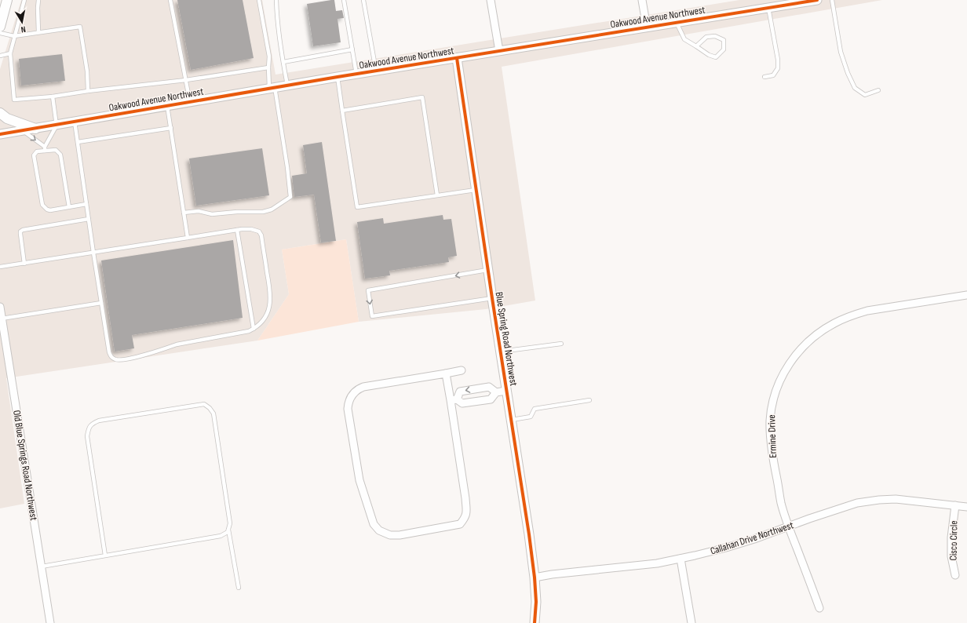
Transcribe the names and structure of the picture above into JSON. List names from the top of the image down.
{
  "streets": {
    "street": [
      "Oakwood Avenue Northwest",
      "Blue Spring Road Northwest",
      "Ermine Drive",
      "Old Blue Springs Road Northwest",
      "Callahan Drive Northwest",
      "Cisco Circle"
    ]
  },
  "crossings": [
    ["Oakwood Avenue Northwest", "Blue Spring Road Northwest"],
    ["Blue Spring Road Northwest", "Callahan Drive Northwest"],
    ["Ermine Drive", "Callahan Drive Northwest"],
    ["Callahan Drive Northwest", "Cisco Circle"]
  ],
  "north": "bottom"
}
